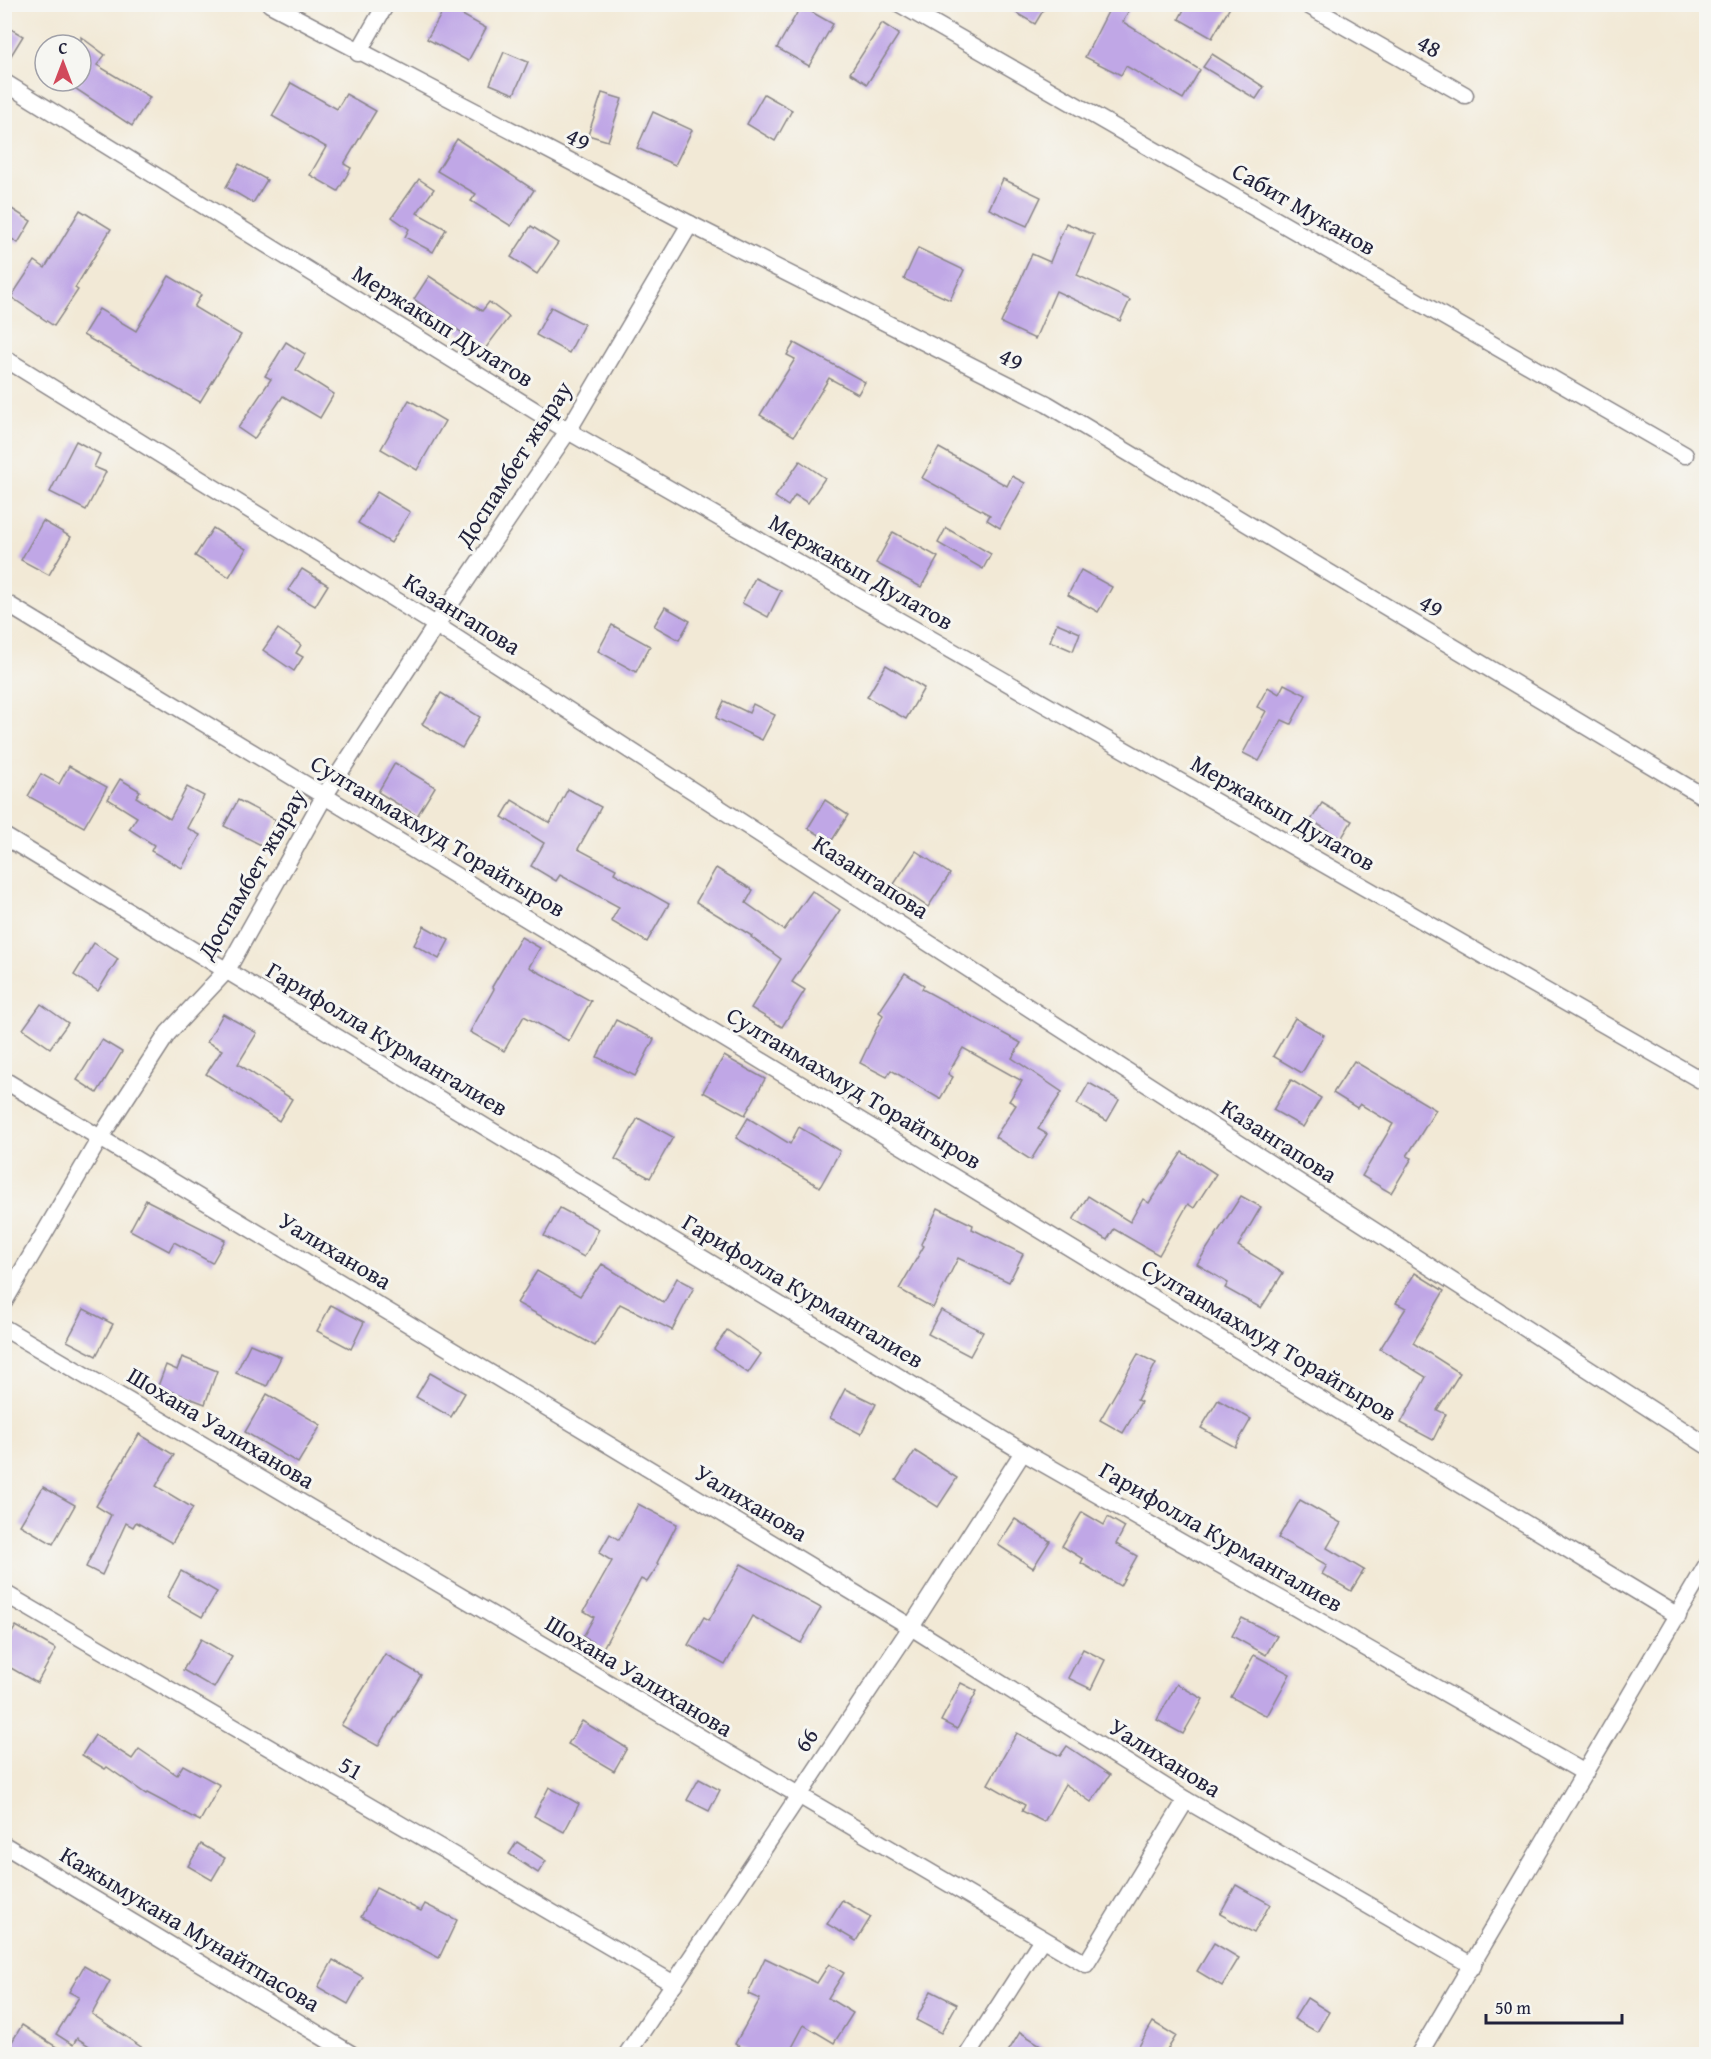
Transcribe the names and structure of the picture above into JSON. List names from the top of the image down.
{
  "streets": {
    "street": [
      "48",
      "49",
      "Сабит Муканов",
      "Мержакып Дулатов",
      "Доспамбет жырау",
      "Казангапова",
      "Султанмахмуд Торайгыров",
      "Гарифолла Курмангалиев",
      "Уалиханова",
      "Шохана Уалиханова",
      "66",
      "51",
      "Кажымукана Мунайтпасова"
    ]
  },
  "crossings": [
    ["49", "Доспамбет жырау"],
    ["Мержакып Дулатов", "Доспамбет жырау"],
    ["Доспамбет жырау", "Казангапова"],
    ["Доспамбет жырау", "Султанмахмуд Торайгыров"],
    ["Доспамбет жырау", "Гарифолла Курмангалиев"],
    ["Доспамбет жырау", "Уалиханова"],
    ["Гарифолла Курмангалиев", "66"],
    ["Уалиханова", "Шохана Уалиханова"],
    ["Уалиханова", "66"],
    ["Шохана Уалиханова", "66"],
    ["66", "51"]
  ],
  "scale_bar": "50 m",
  "north": "top"
}
